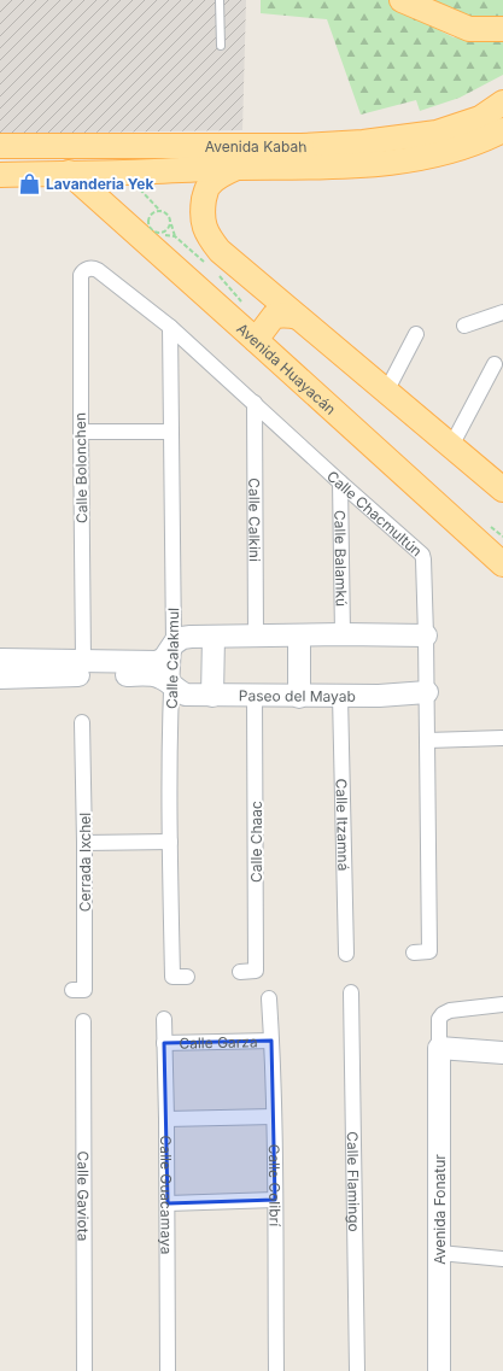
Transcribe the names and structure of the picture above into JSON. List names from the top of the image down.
{
  "streets": {
    "main road": ["Avenida Kabah", "Avenida Huayacán"],
    "street": [
      "Calle Bolonchen",
      "Calle Chacmultún",
      "Calle Calkini",
      "Calle Balamkú",
      "Calle Calakmul",
      "Paseo del Mayab",
      "Calle Itzamná",
      "Calle Chaac",
      "Cerrada Ixchel",
      "Calle Garza",
      "Calle Flamingo",
      "Calle Colibrí",
      "Calle Guacamaya",
      "Calle Gaviota",
      "Avenida Fonatur"
    ]
  },
  "crossings": [
    ["Avenida Kabah", "Avenida Huayacán"],
    ["Calle Bolonchen", "Calle Chacmultún"],
    ["Calle Chacmultún", "Calle Calkini"],
    ["Calle Chacmultún", "Calle Balamkú"],
    ["Calle Chacmultún", "Calle Calakmul"],
    ["Calle Chacmultún", "Paseo del Mayab"],
    ["Calle Calakmul", "Paseo del Mayab"],
    ["Paseo del Mayab", "Calle Itzamná"],
    ["Paseo del Mayab", "Calle Chaac"],
    ["Calle Garza", "Calle Colibrí"],
    ["Calle Garza", "Calle Guacamaya"]
  ],
  "places": {
    "shop": ["Lavanderia Yek"]
  }
}
